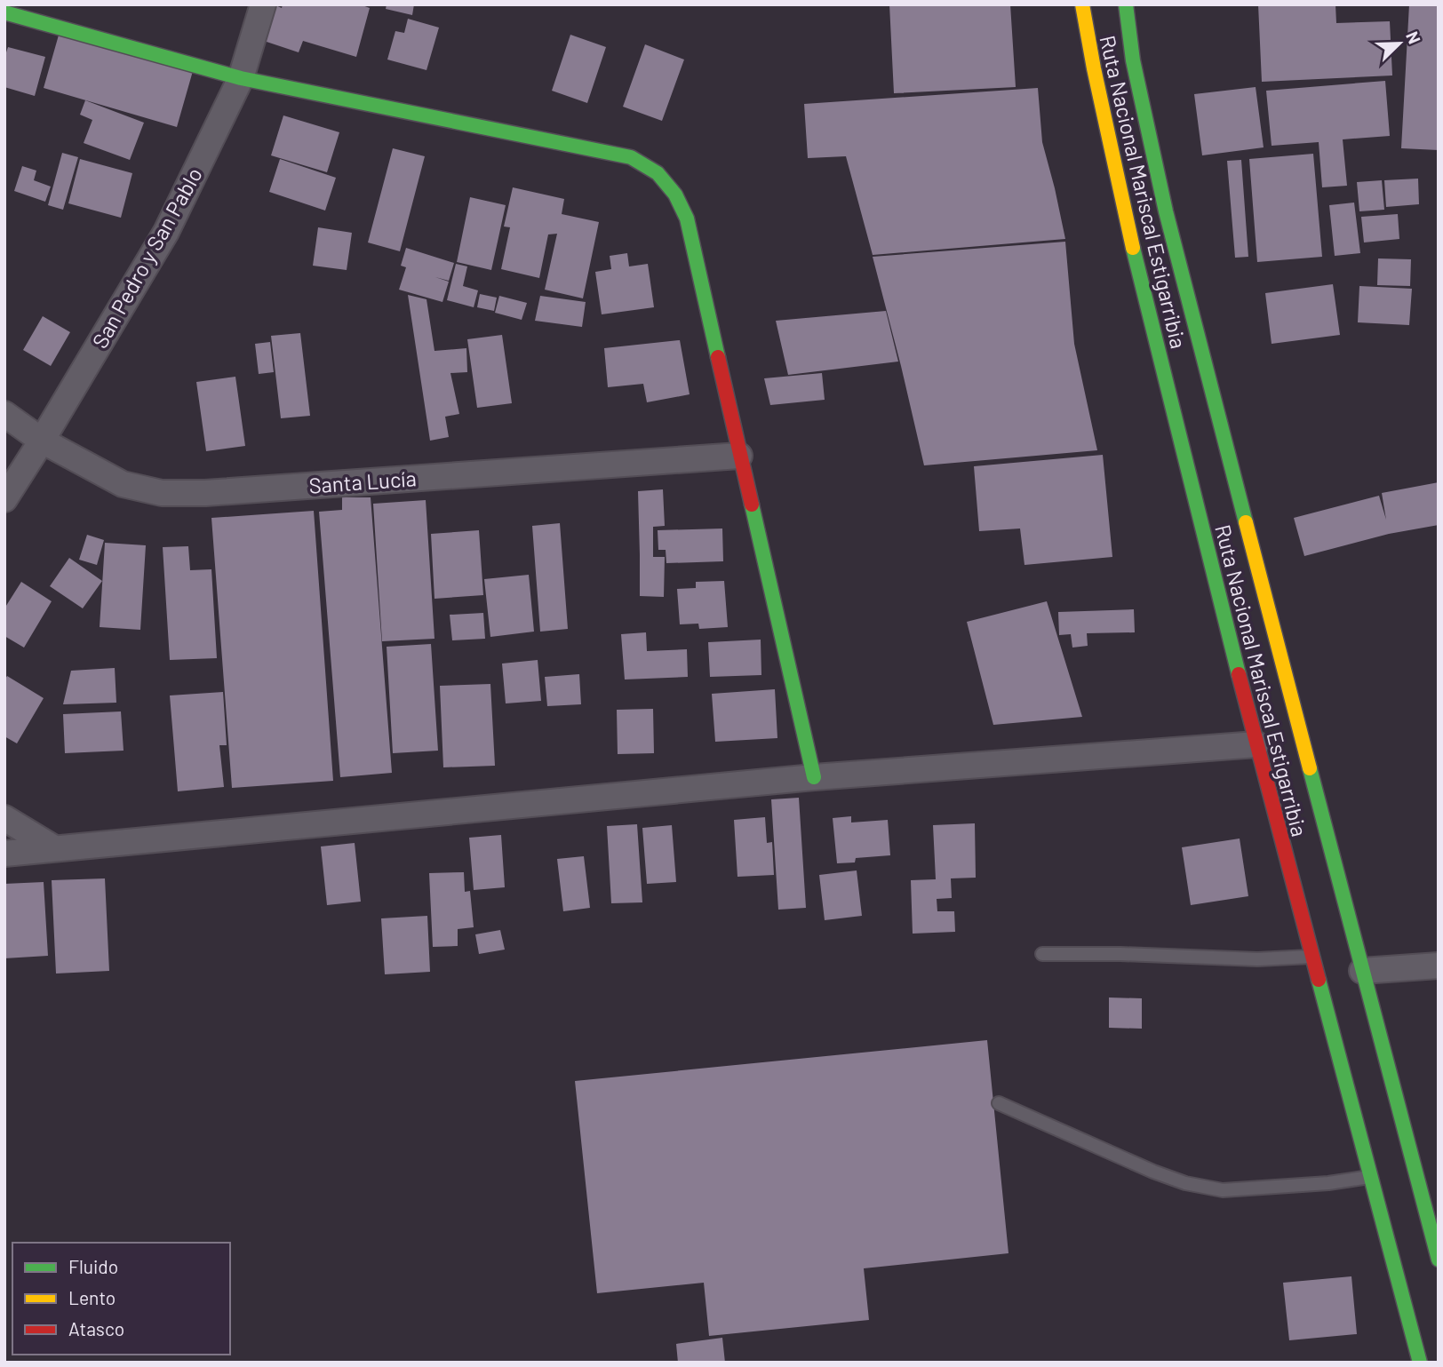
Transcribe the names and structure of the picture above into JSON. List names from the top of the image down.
{
  "streets": {
    "main road": ["Ruta Nacional Mariscal Estigarribia"],
    "street": ["San Pedro y San Pablo", "Santa Lucía"]
  },
  "crossings": [
    ["San Pedro y San Pablo", "Santa Lucía"]
  ],
  "legend": ["Fluido", "Lento", "Atasco"],
  "north": "top right"
}
